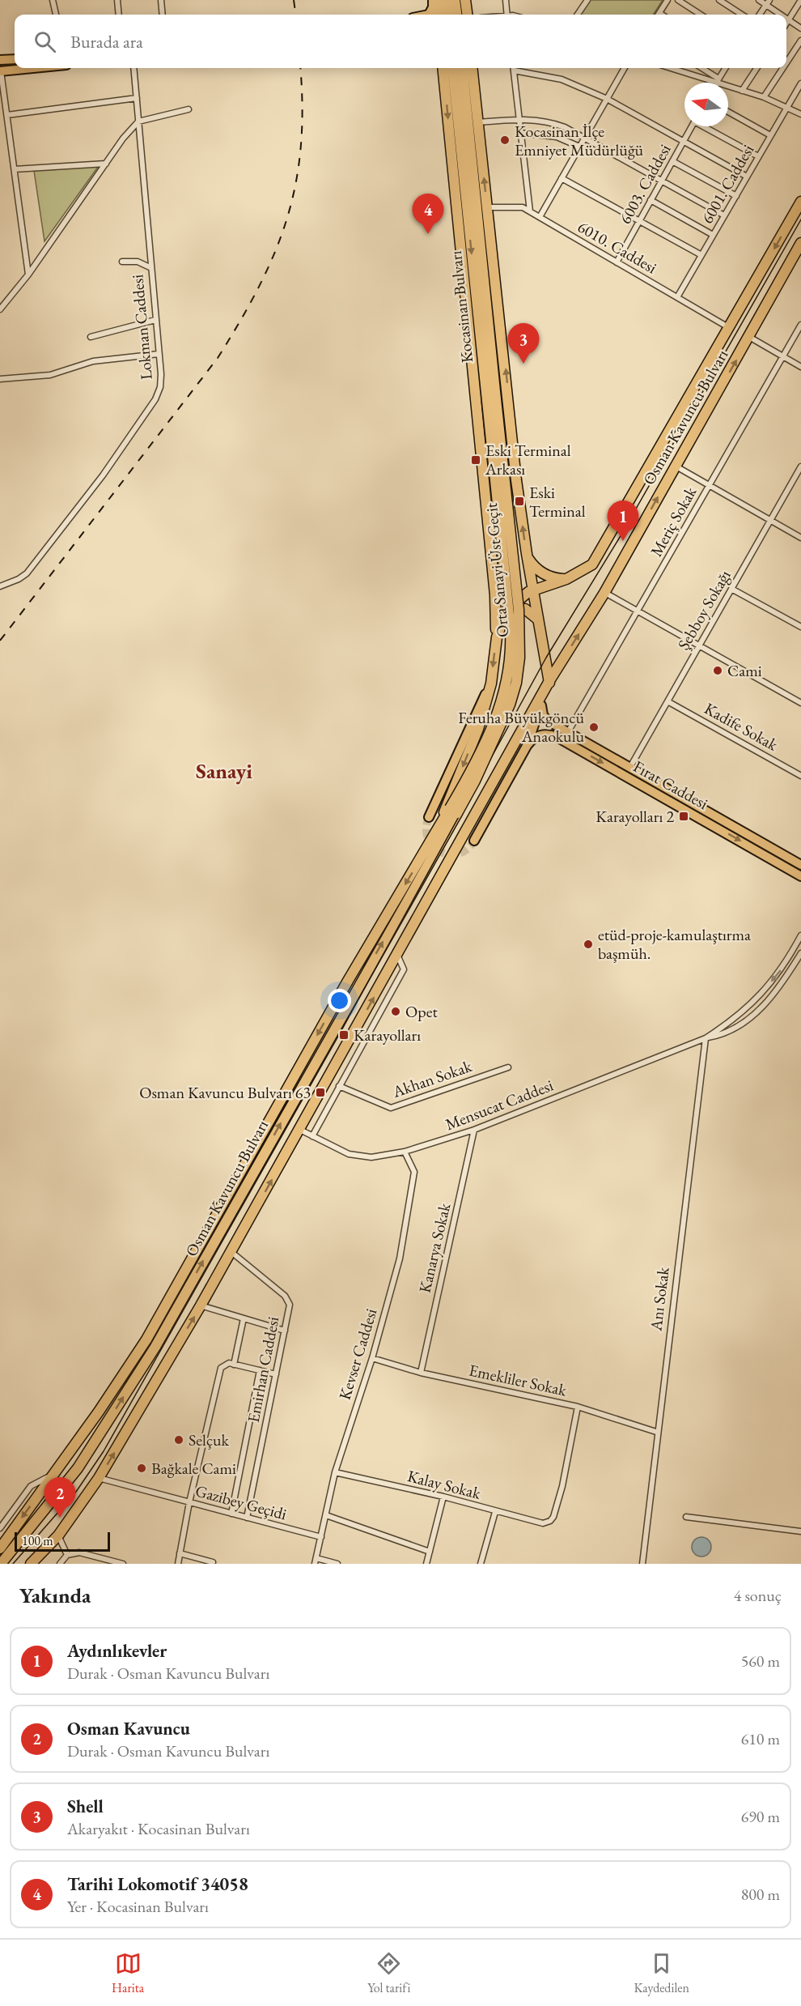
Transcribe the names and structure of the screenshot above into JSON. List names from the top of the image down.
{
  "streets": {
    "highway": ["Kocasinan Bulvarı", "Osman Kavuncu Bulvarı", "Orta Sanayi Üst Geçit"],
    "main road": ["Fırat Caddesi"],
    "street": [
      "6003. Caddesi",
      "6001. Caddesi",
      "6010. Caddesi",
      "Lokman Caddesi",
      "Meriç Sokak",
      "Şebboy Sokağı",
      "Kadife Sokak",
      "Akhan Sokak",
      "Mensucat Caddesi",
      "Kanarya Sokak",
      "Anı Sokak",
      "Kevser Caddesi",
      "Emirhan Caddesi",
      "Emekliler Sokak",
      "Kalay Sokak",
      "Gazibey Geçidi"
    ]
  },
  "crossings": [
    ["6003. Caddesi", "6010. Caddesi"],
    ["6001. Caddesi", "6010. Caddesi"],
    ["6010. Caddesi", "Osman Kavuncu Bulvarı"],
    ["Kocasinan Bulvarı", "Orta Sanayi Üst Geçit"],
    ["Osman Kavuncu Bulvarı", "Orta Sanayi Üst Geçit"],
    ["Meriç Sokak", "Fırat Caddesi"],
    ["Şebboy Sokağı", "Kadife Sokak"],
    ["Şebboy Sokağı", "Fırat Caddesi"],
    ["Mensucat Caddesi", "Kanarya Sokak"],
    ["Mensucat Caddesi", "Anı Sokak"],
    ["Mensucat Caddesi", "Kevser Caddesi"],
    ["Kanarya Sokak", "Emekliler Sokak"],
    ["Anı Sokak", "Emekliler Sokak"],
    ["Kevser Caddesi", "Emekliler Sokak"],
    ["Kevser Caddesi", "Kalay Sokak"],
    ["Kevser Caddesi", "Gazibey Geçidi"],
    ["Emirhan Caddesi", "Gazibey Geçidi"]
  ],
  "districts": ["Sanayi"],
  "places": {
    "other": [
      "Kocasinan İlçe Emniyet Müdürlüğü",
      "Cami",
      "Feruha Büyükgöncü Anaokulu",
      "etüd-proje-kamulaştırma başmüh.",
      "Opet",
      "Selçuk",
      "Bağkale Cami"
    ],
    "transit": [
      "Eski Terminal Arkası",
      "Eski Terminal",
      "Karayolları 2",
      "Karayolları",
      "Osman Kavuncu Bulvarı 63"
    ]
  },
  "scale_bar": "100 m",
  "north": "left",
  "page": {
    "search": "Burada ara",
    "pins": [
      "4",
      "3",
      "1",
      "2"
    ],
    "scale": "100 m",
    "heading": ["Yakında", "4 sonuç"],
    "list": [
      {
        "mark": "1",
        "name": "Aydınlıkevler",
        "note": "Durak · Osman Kavuncu Bulvarı",
        "value": "560 m"
      },
      {
        "mark": "2",
        "name": "Osman Kavuncu",
        "note": "Durak · Osman Kavuncu Bulvarı",
        "value": "610 m"
      },
      {
        "mark": "3",
        "name": "Shell",
        "note": "Akaryakıt · Kocasinan Bulvarı",
        "value": "690 m"
      },
      {
        "mark": "4",
        "name": "Tarihi Lokomotif 34058",
        "note": "Yer · Kocasinan Bulvarı",
        "value": "800 m"
      }
    ],
    "nav": ["Harita", "Yol tarifi", "Kaydedilen"]
  }
}
